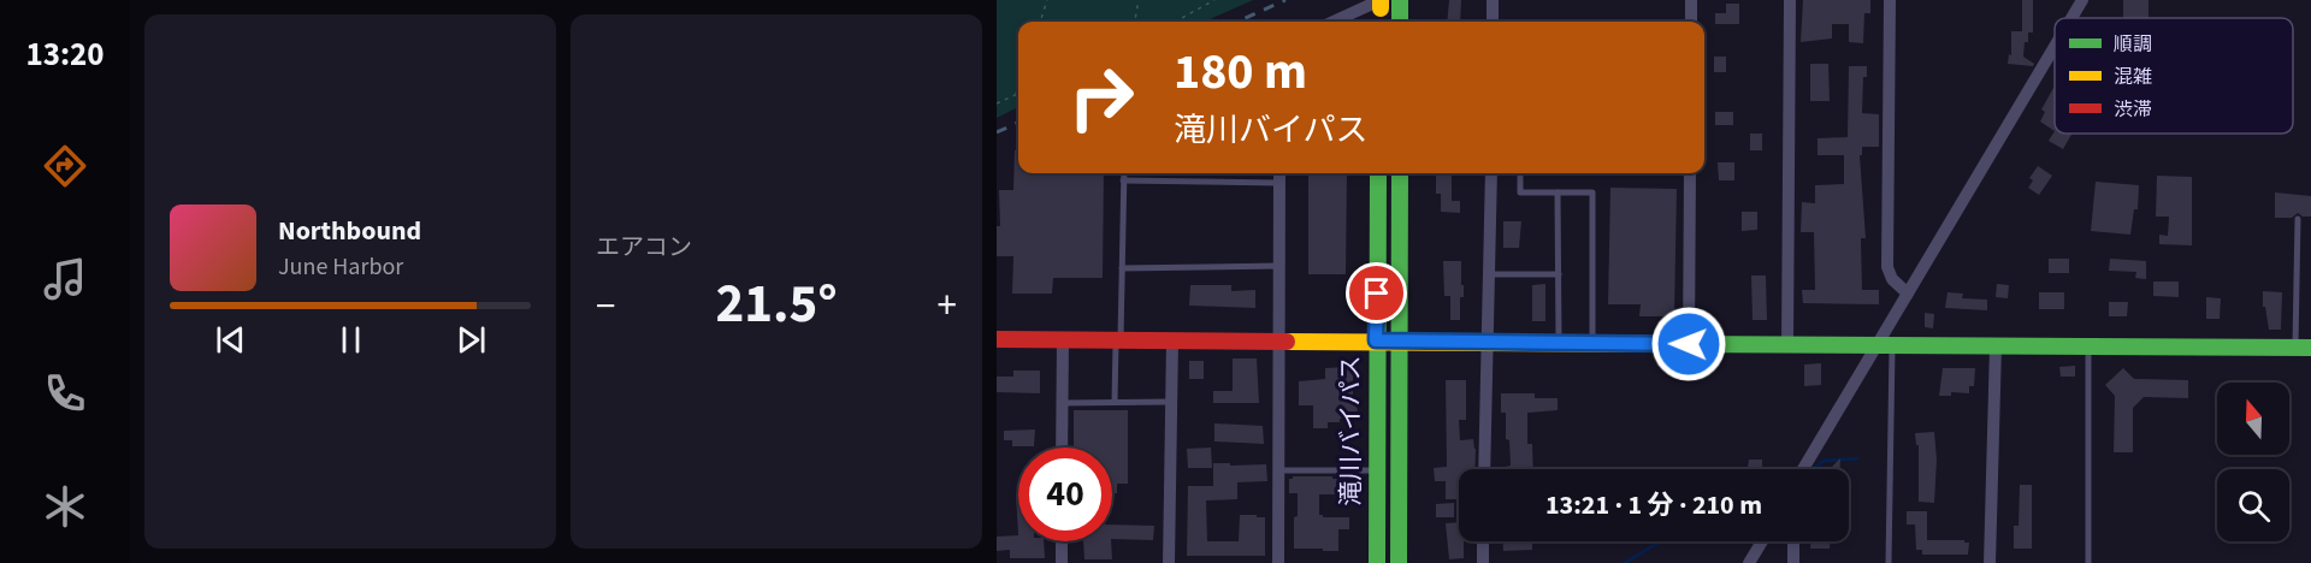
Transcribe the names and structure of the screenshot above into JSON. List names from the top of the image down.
{
  "streets": {
    "main road": ["滝川バイパス"]
  },
  "legend": ["順調", "混雑", "渋滞"],
  "north": "top",
  "page": {
    "tabs": "13:20",
    "tile": "エアコン",
    "turn": ["180 m", "滝川バイパス"],
    "song": ["Northbound", "June Harbor"],
    "heat": ["−", "21.5°", "+"],
    "limit": "40",
    "trip": "13:21 · 1 分 · 210 m"
  }
}
